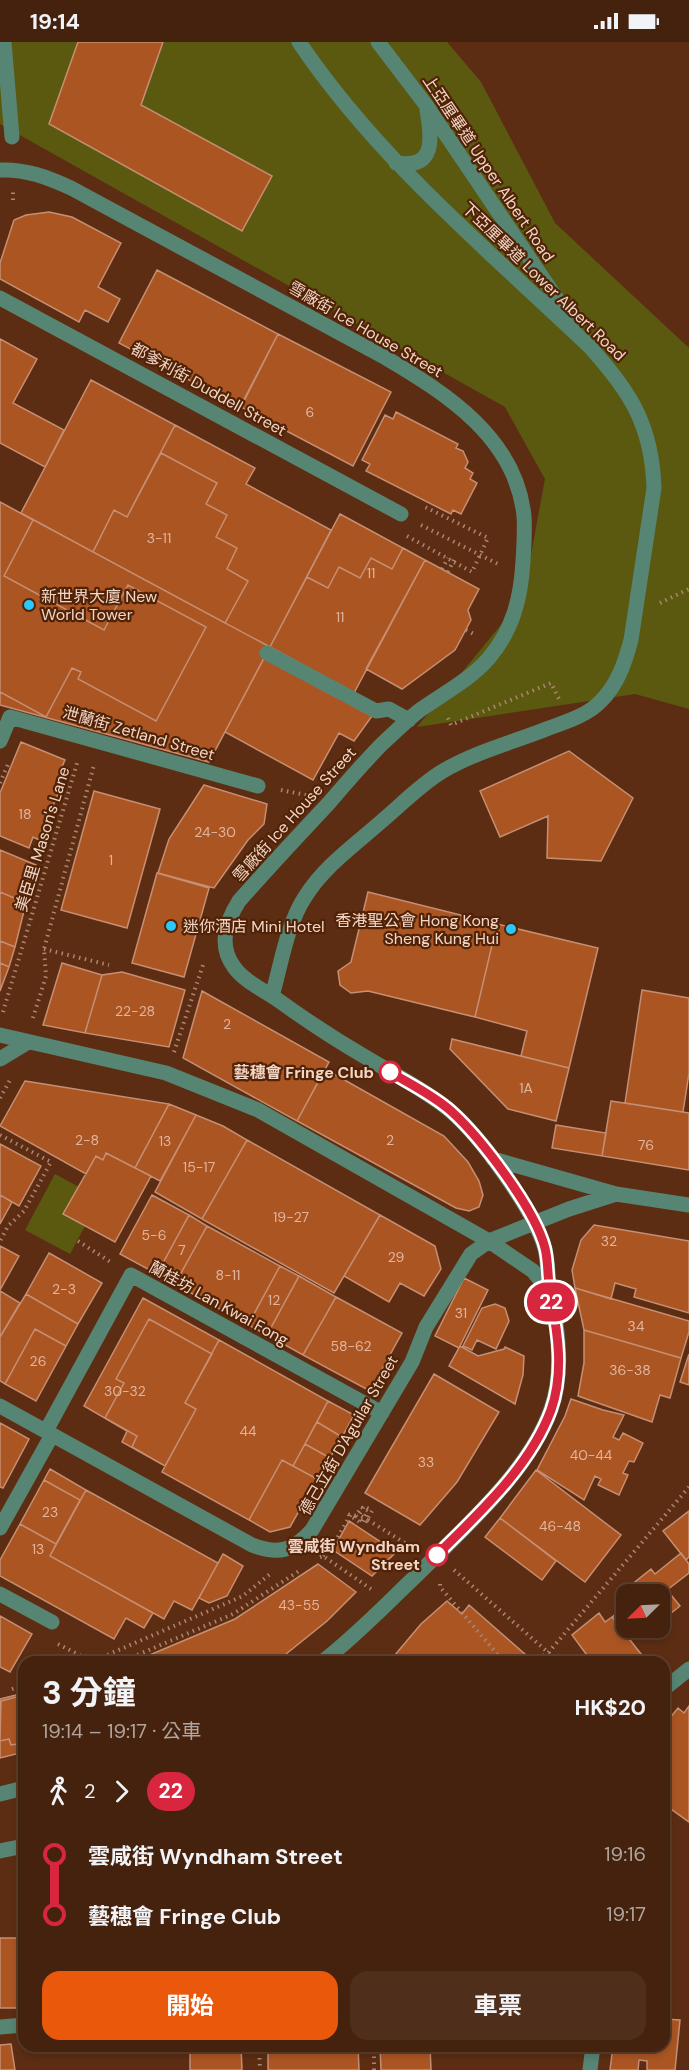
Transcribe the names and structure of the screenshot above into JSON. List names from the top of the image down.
{
  "streets": {
    "street": [
      "上亞厘畢道 Upper Albert Road",
      "下亞厘畢道 Lower Albert Road",
      "雪廠街 Ice House Street",
      "都爹利街 Duddell Street",
      "泄蘭街 Zetland Street",
      "蘭桂坊 Lan Kwai Fong",
      "德己立街 D'Aguilar Street"
    ],
    "path": ["美臣里 Mason's Lane"]
  },
  "crossings": [
    ["上亞厘畢道 Upper Albert Road", "下亞厘畢道 Lower Albert Road"],
    ["下亞厘畢道 Lower Albert Road", "雪廠街 Ice House Street"],
    ["泄蘭街 Zetland Street", "美臣里 Mason's Lane"],
    ["蘭桂坊 Lan Kwai Fong", "德己立街 D'Aguilar Street"]
  ],
  "places": [
    "新世界大廈 New World Tower",
    "迷你酒店 Mini Hotel",
    "香港聖公會 Hong Kong Sheng Kung Hui",
    "藝穗會 Fringe Club",
    "雲咸街 Wyndham Street"
  ],
  "lines": ["bus line 22"],
  "house_numbers": [
    "6",
    "3-11",
    "11",
    "11",
    "18",
    "24-30",
    "1",
    "22-28",
    "2",
    "1A",
    "2-8",
    "2",
    "13",
    "76",
    "15-17",
    "19-27",
    "5-6",
    "32",
    "7",
    "29",
    "8-11",
    "2-3",
    "12",
    "31",
    "34",
    "58-62",
    "26",
    "36-38",
    "30-32",
    "44",
    "40-44",
    "33",
    "23",
    "46-48",
    "13",
    "43-55"
  ],
  "north": "bottom left",
  "page": {
    "status": "19:14",
    "on_map": "22",
    "heading": ["3 分鐘", "19:14 – 19:17 · 公車", "HK$20"],
    "legs": ["2", "22"],
    "list": [
      {
        "name": "雲咸街 Wyndham Street",
        "value": "19:16"
      },
      {
        "name": "藝穗會 Fringe Club",
        "value": "19:17"
      }
    ],
    "buttons": ["開始", "車票"]
  }
}
